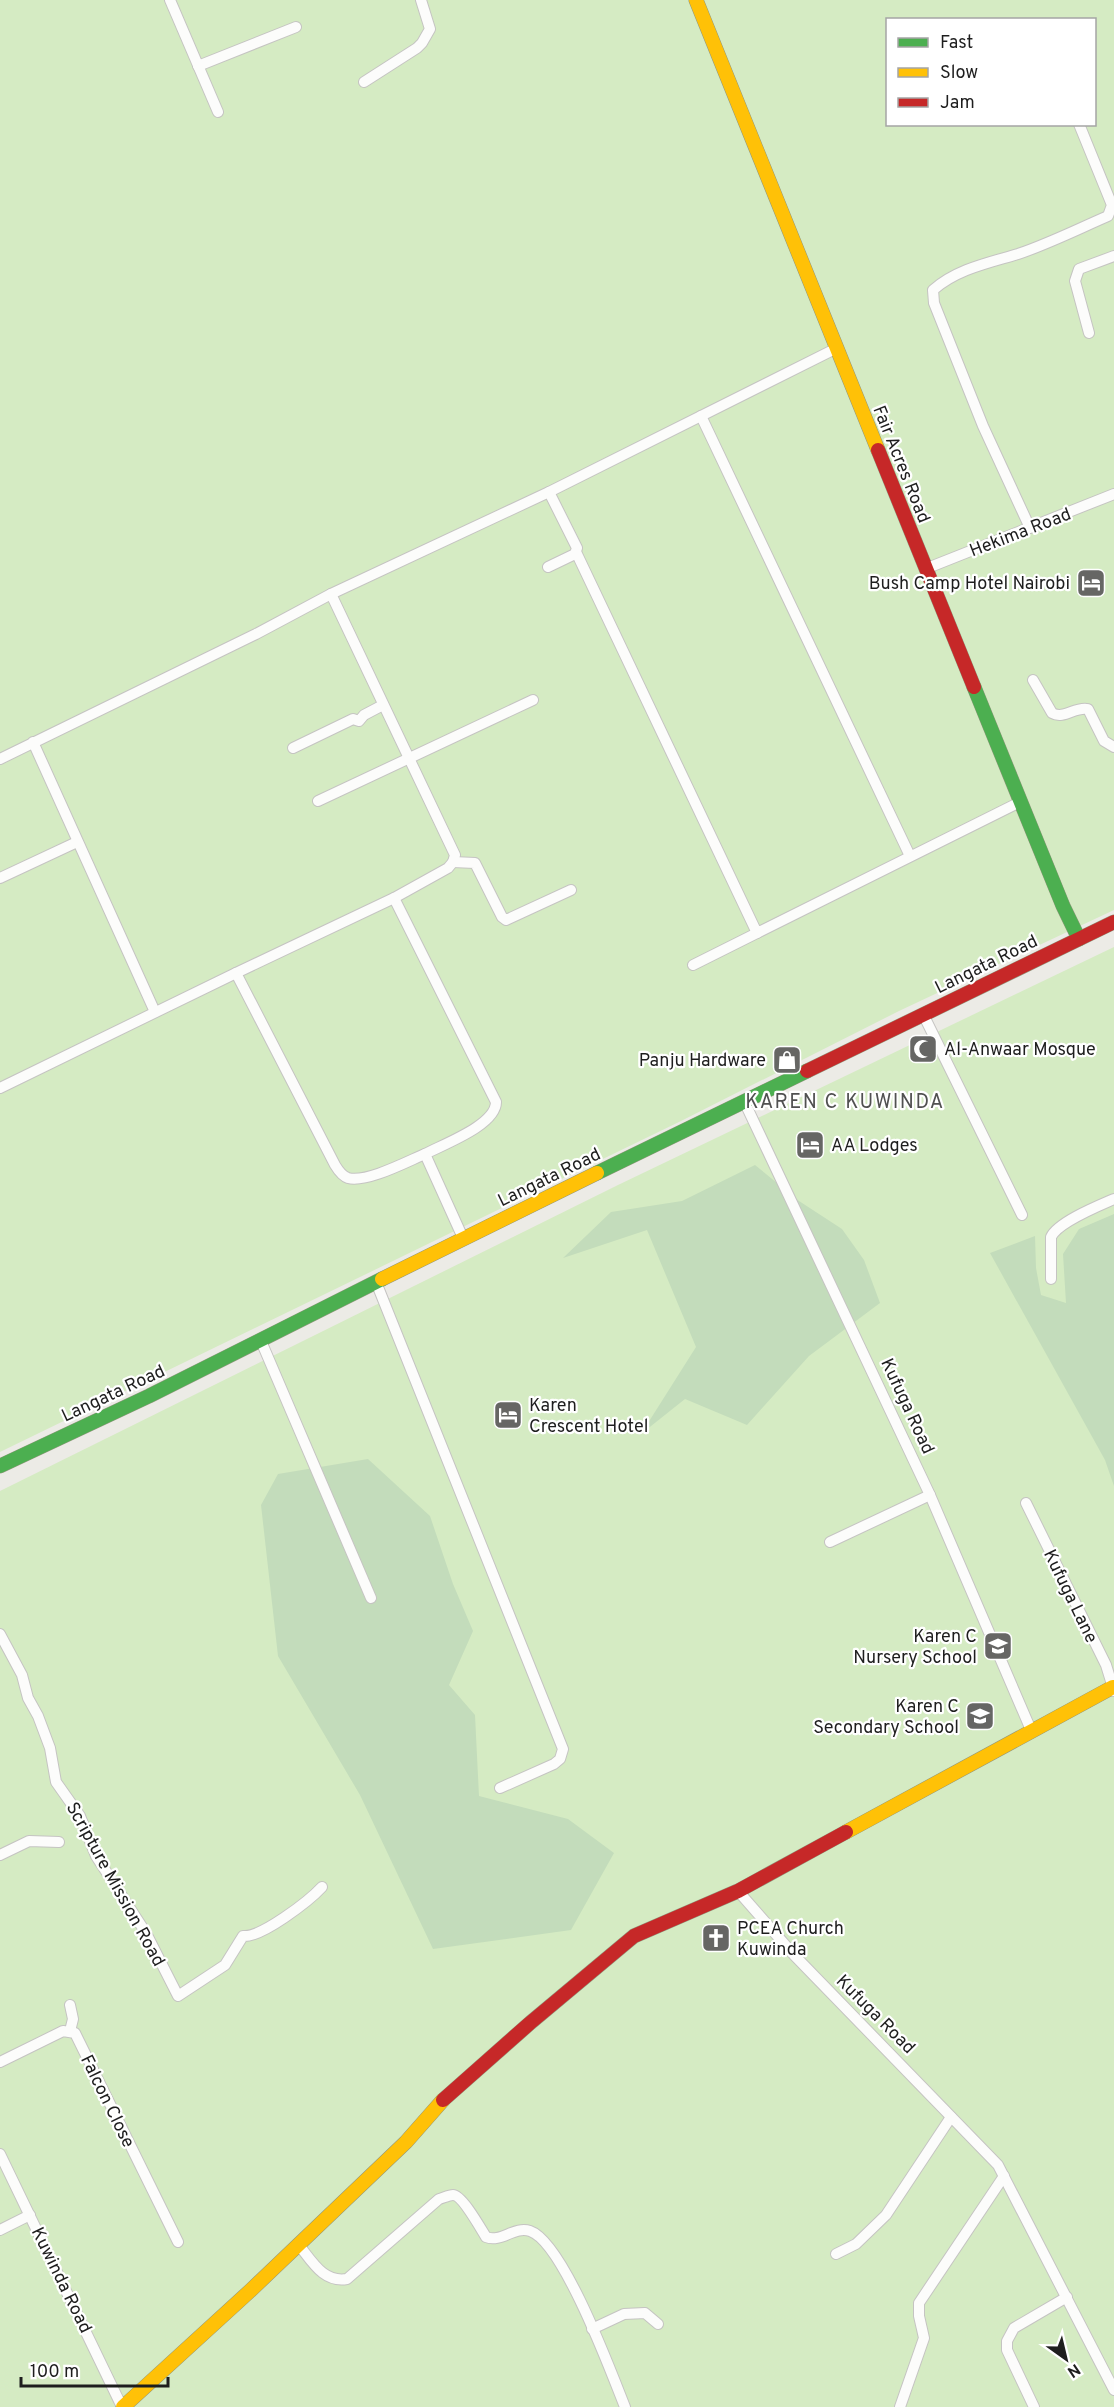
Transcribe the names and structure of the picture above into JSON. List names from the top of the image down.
{
  "streets": {
    "street": [
      "Fair Acres Road",
      "Hekima Road",
      "Langata Road",
      "Kufuga Road",
      "Kufuga Lane",
      "Scripture Mission Road",
      "Falcon Close",
      "Kuwinda Road"
    ]
  },
  "crossings": [
    ["Fair Acres Road", "Hekima Road"],
    ["Fair Acres Road", "Langata Road"],
    ["Langata Road", "Kufuga Road"]
  ],
  "districts": ["KAREN C KUWINDA"],
  "places": {
    "hotel": ["Bush Camp Hotel Nairobi", "AA Lodges", "Karen Crescent Hotel"],
    "mosque": ["Al-Anwaar Mosque"],
    "shop": ["Panju Hardware"],
    "school or university": ["Karen C Nursery School", "Karen C Secondary School"],
    "church": ["PCEA Church Kuwinda"]
  },
  "legend": ["Fast", "Slow", "Jam"],
  "scale_bar": "100 m",
  "north": "bottom right"
}
